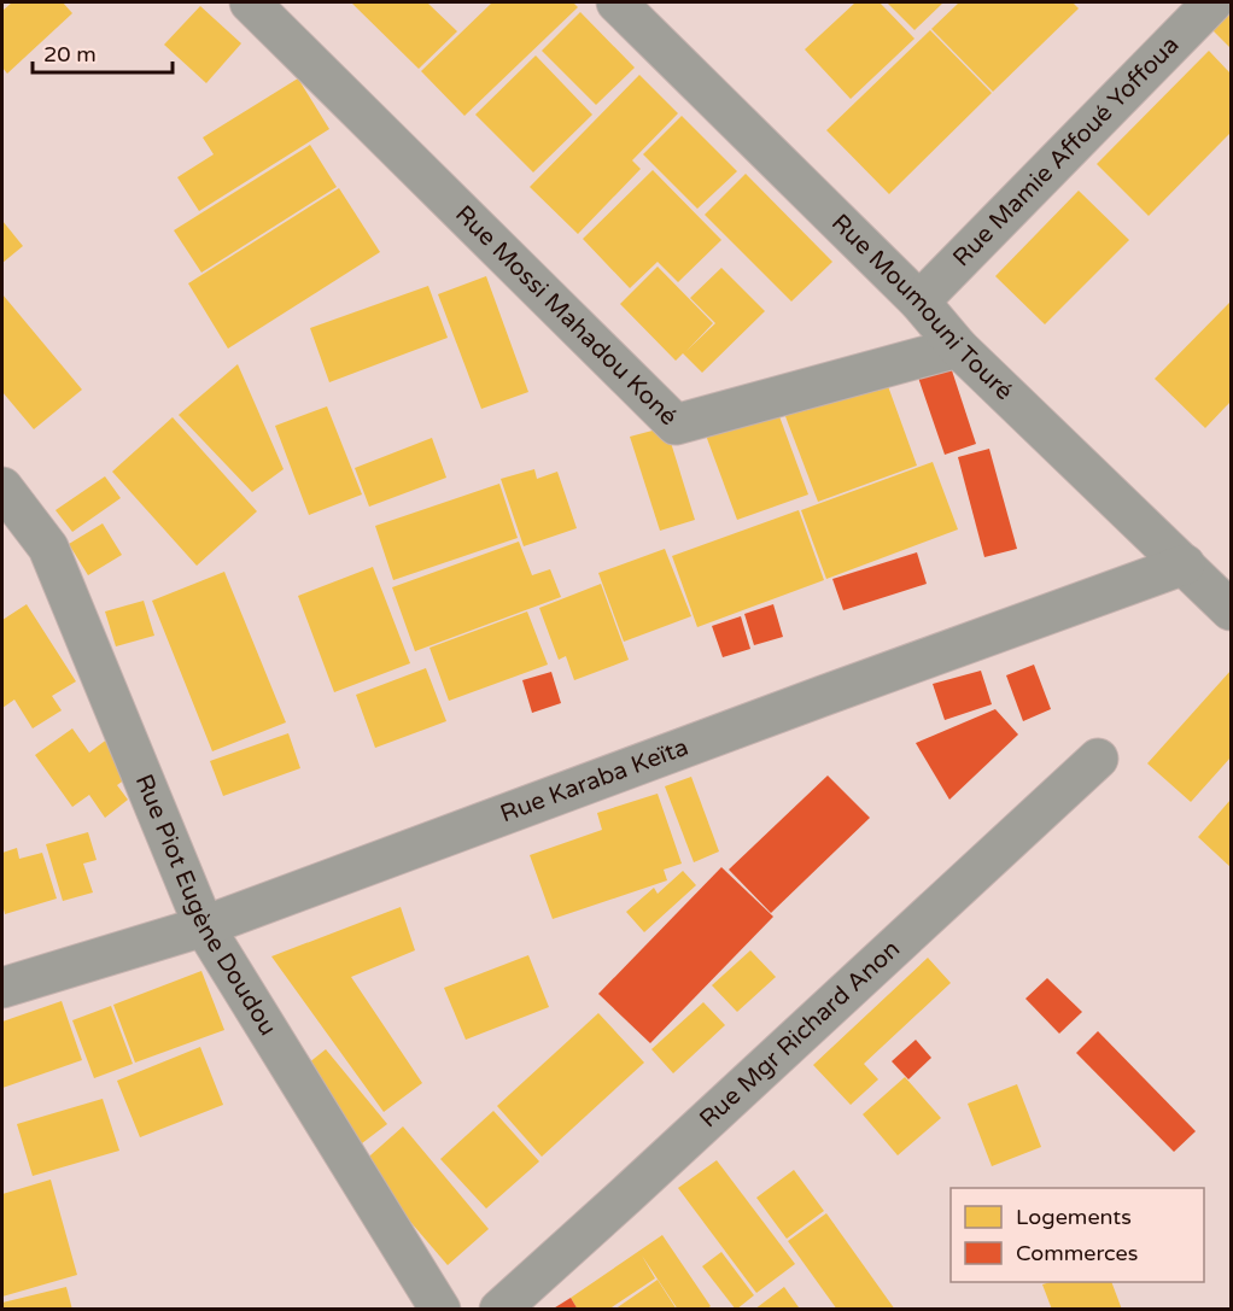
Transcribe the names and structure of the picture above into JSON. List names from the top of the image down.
{
  "streets": {
    "street": [
      "Rue Mamie Affoué Yoffoua",
      "Rue Moumouni Touré",
      "Rue Mossi Mahadou Koné",
      "Rue Karaba Keïta",
      "Rue Piot Eugène Doudou",
      "Rue Mgr Richard Anon"
    ]
  },
  "crossings": [
    ["Rue Mamie Affoué Yoffoua", "Rue Moumouni Touré"],
    ["Rue Moumouni Touré", "Rue Mossi Mahadou Koné"],
    ["Rue Moumouni Touré", "Rue Karaba Keïta"],
    ["Rue Karaba Keïta", "Rue Piot Eugène Doudou"]
  ],
  "legend": ["Logements", "Commerces"],
  "scale_bar": "20 m"
}
